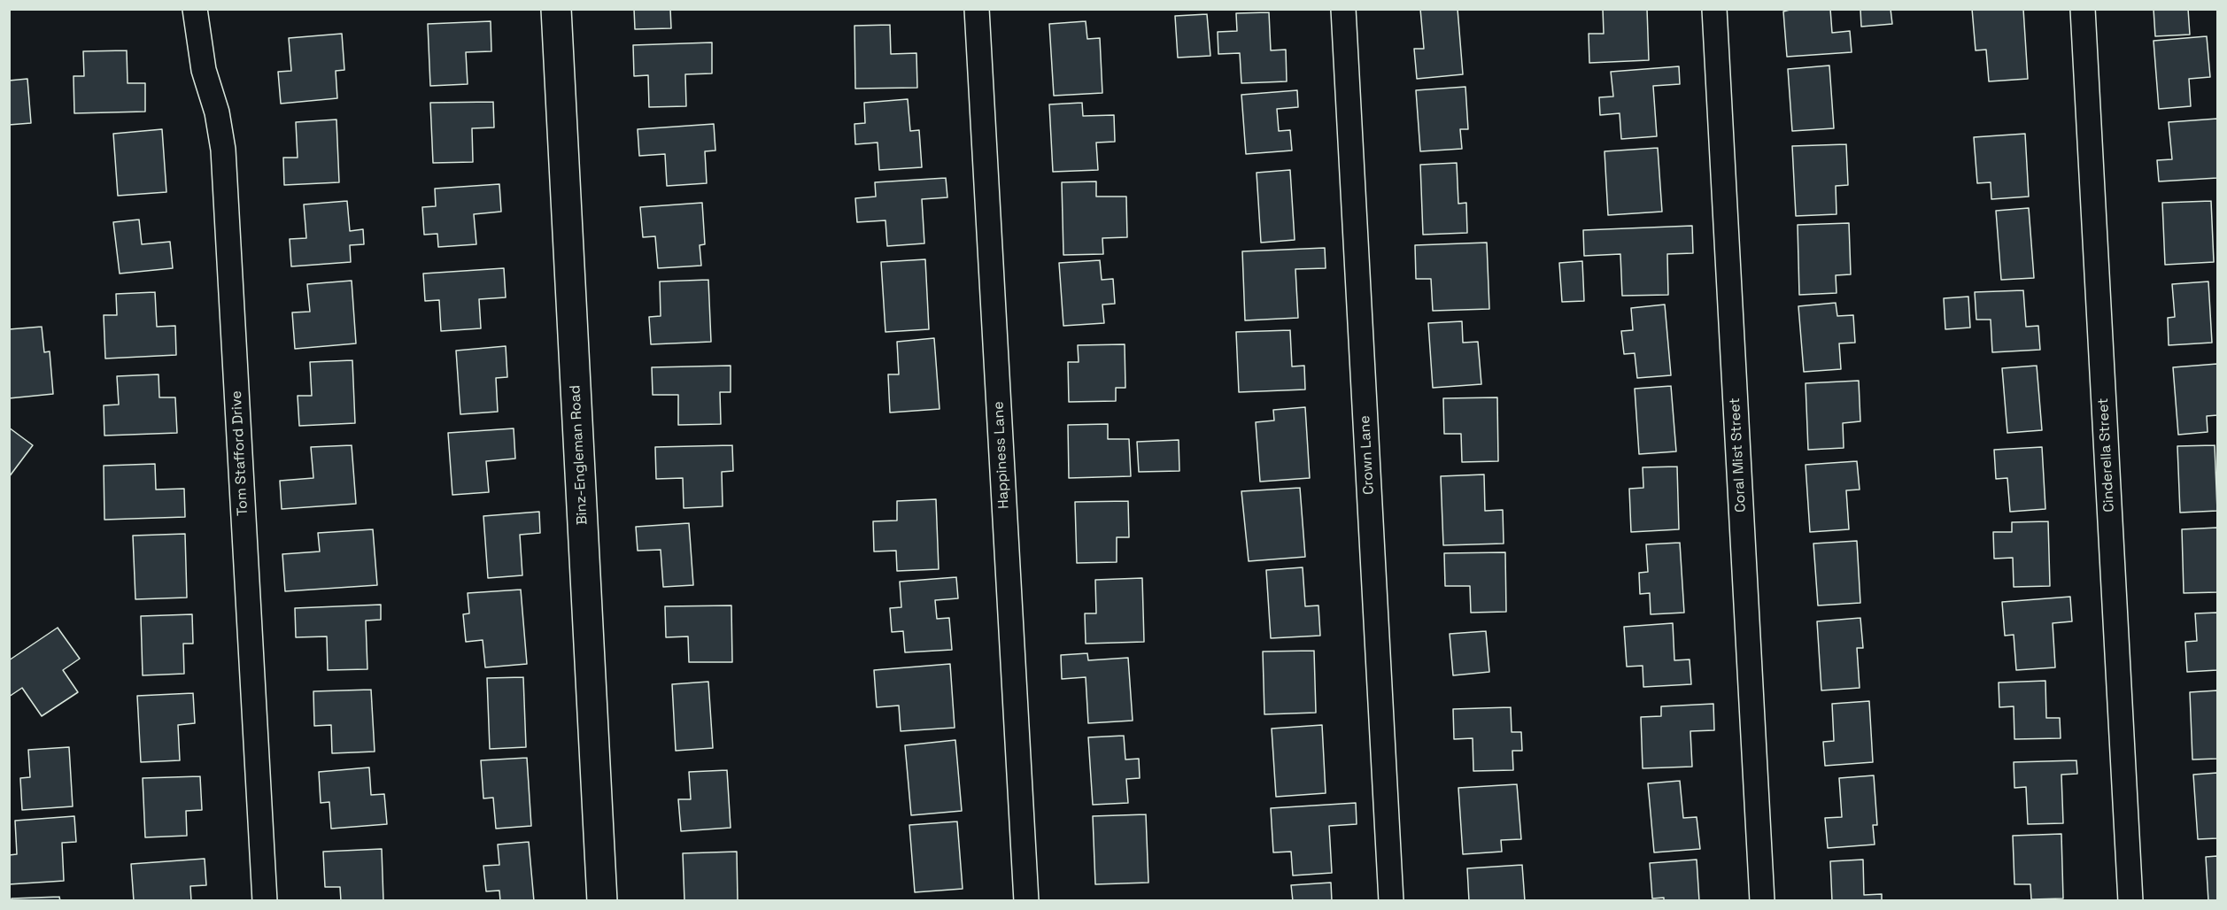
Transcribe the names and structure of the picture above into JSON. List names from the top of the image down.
{
  "streets": {
    "street": [
      "Tom Stafford Drive",
      "Binz-Engleman Road",
      "Happiness Lane",
      "Crown Lane",
      "Coral Mist Street",
      "Cinderella Street"
    ]
  }
}
